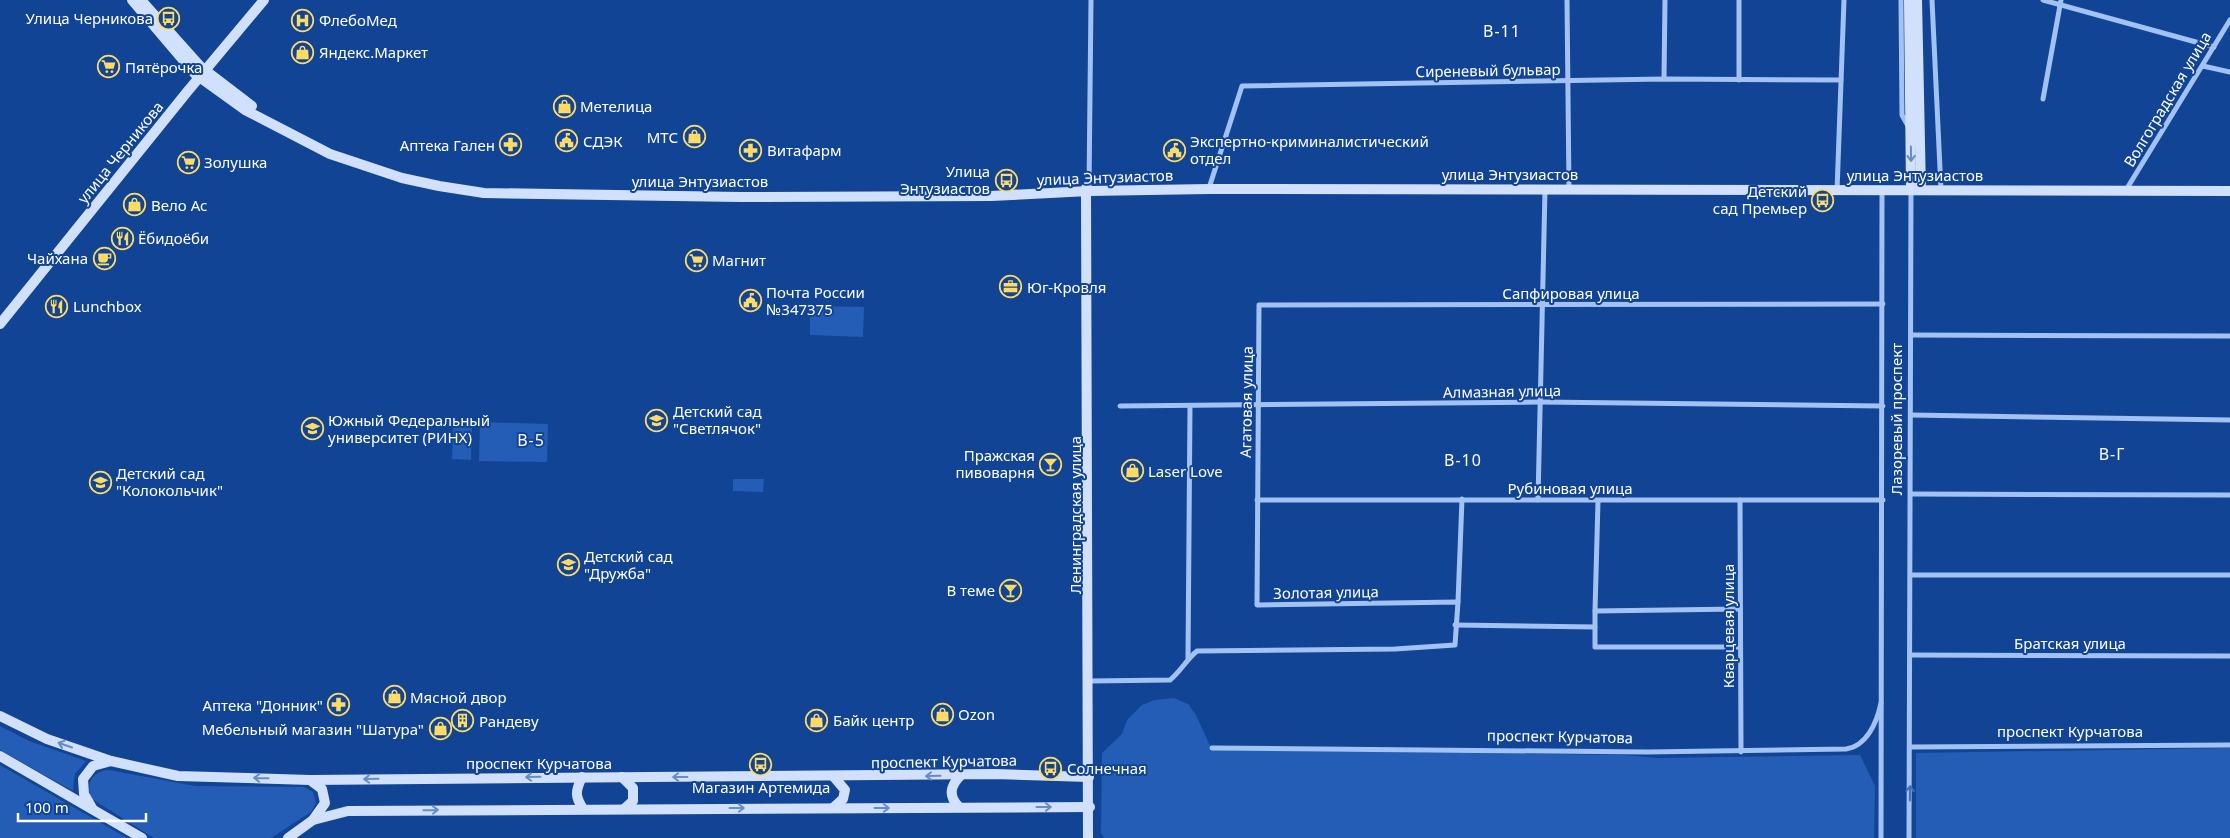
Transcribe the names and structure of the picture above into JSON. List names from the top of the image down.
{
  "streets": {
    "street": [
      "Сиреневый бульвар",
      "Волгоградская улица",
      "улица Черникова",
      "улица Энтузиастов",
      "Сапфировая улица",
      "Алмазная улица",
      "Агатовая улица",
      "Лазоревый проспект",
      "Рубиновая улица",
      "Ленинградская улица",
      "Золотая улица",
      "Кварцевая улица",
      "Братская улица",
      "проспект Курчатова"
    ]
  },
  "crossings": [
    ["Сиреневый бульвар", "улица Энтузиастов"],
    ["Волгоградская улица", "улица Энтузиастов"],
    ["улица Черникова", "улица Энтузиастов"],
    ["улица Энтузиастов", "Лазоревый проспект"],
    ["улица Энтузиастов", "Ленинградская улица"],
    ["Сапфировая улица", "Агатовая улица"],
    ["Сапфировая улица", "Лазоревый проспект"],
    ["Алмазная улица", "Агатовая улица"],
    ["Алмазная улица", "Лазоревый проспект"],
    ["Агатовая улица", "Рубиновая улица"],
    ["Агатовая улица", "Золотая улица"],
    ["Лазоревый проспект", "Рубиновая улица"],
    ["Лазоревый проспект", "Братская улица"],
    ["Лазоревый проспект", "проспект Курчатова"],
    ["Рубиновая улица", "Золотая улица"],
    ["Рубиновая улица", "Кварцевая улица"],
    ["Ленинградская улица", "проспект Курчатова"],
    ["Кварцевая улица", "проспект Курчатова"]
  ],
  "districts": [
    "В-11",
    "В-5",
    "В-Г",
    "В-10"
  ],
  "places": {
    "bus stop": [
      "Улица Черникова",
      "Улица Энтузиастов",
      "Детский сад Премьер",
      "Магазин Артемида",
      "Солнечная"
    ],
    "hospital": ["ФлебоМед"],
    "shop": [
      "Яндекс.Маркет",
      "Метелица",
      "МТС",
      "Вело Ас",
      "Laser Love",
      "Мясной двор",
      "Ozon",
      "Байк центр",
      "Мебельный магазин \"Шатура\""
    ],
    "supermarket": ["Пятёрочка", "Золушка", "Магнит"],
    "public building": ["СДЭК", "Экспертно-криминалистический отдел", "Почта России №347375"],
    "pharmacy": ["Аптека Гален", "Витафарм", "Аптека \"Донник\""],
    "restaurant": ["Ёбидоёби", "Lunchbox"],
    "cafe": ["Чайхана"],
    "office": ["Юг-Кровля"],
    "school or university": [
      "Детский сад \"Светлячок\"",
      "Южный Федеральный университет (РИНХ)",
      "Детский сад \"Колокольчик\"",
      "Детский сад \"Дружба\""
    ],
    "bar": ["Пражская пивоварня", "В теме"],
    "building": ["Рандеву"]
  },
  "scale_bar": "100 m"
}
